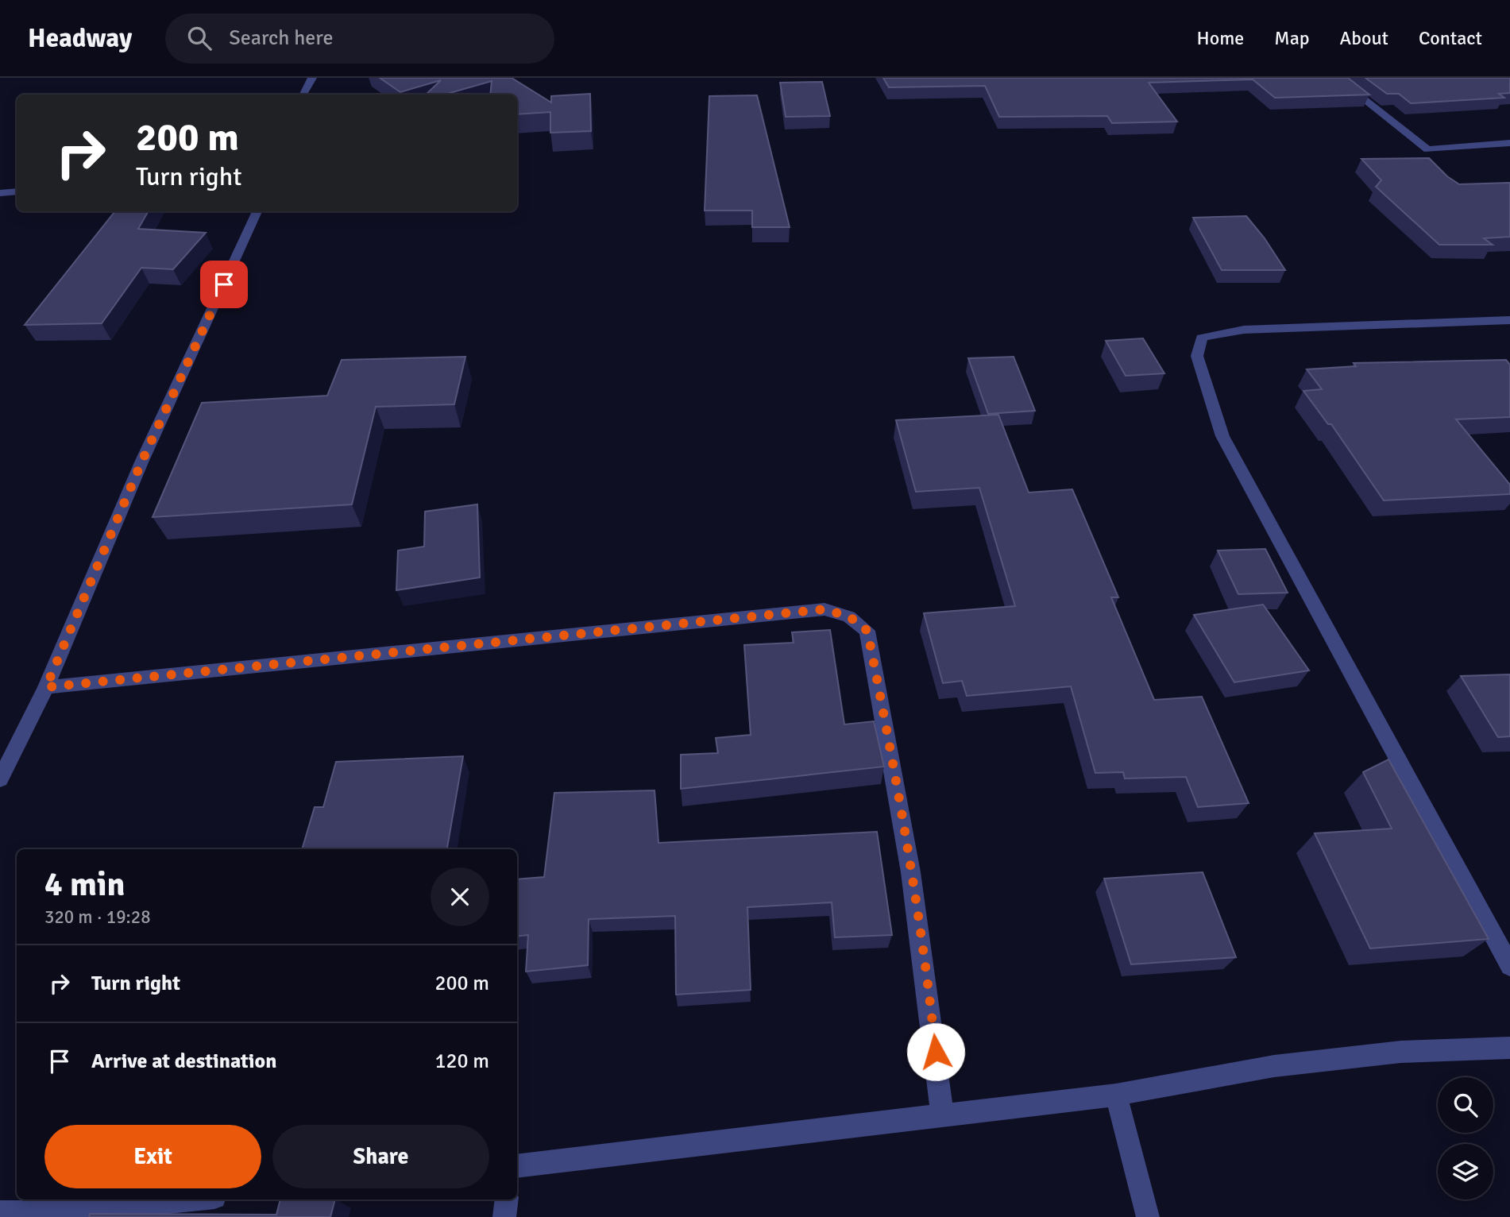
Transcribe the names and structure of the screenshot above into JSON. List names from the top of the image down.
{
  "page": {
    "header": "Headway",
    "search": "Search here",
    "nav": [
      "Home",
      "Map",
      "About",
      "Contact"
    ],
    "turn": ["200 m", "Turn right"],
    "heading": ["4 min", "320 m · 19:28"],
    "list": [
      {
        "name": "Turn right",
        "value": "200 m"
      },
      {
        "name": "Arrive at destination",
        "value": "120 m"
      }
    ],
    "buttons": ["Exit", "Share"]
  }
}
